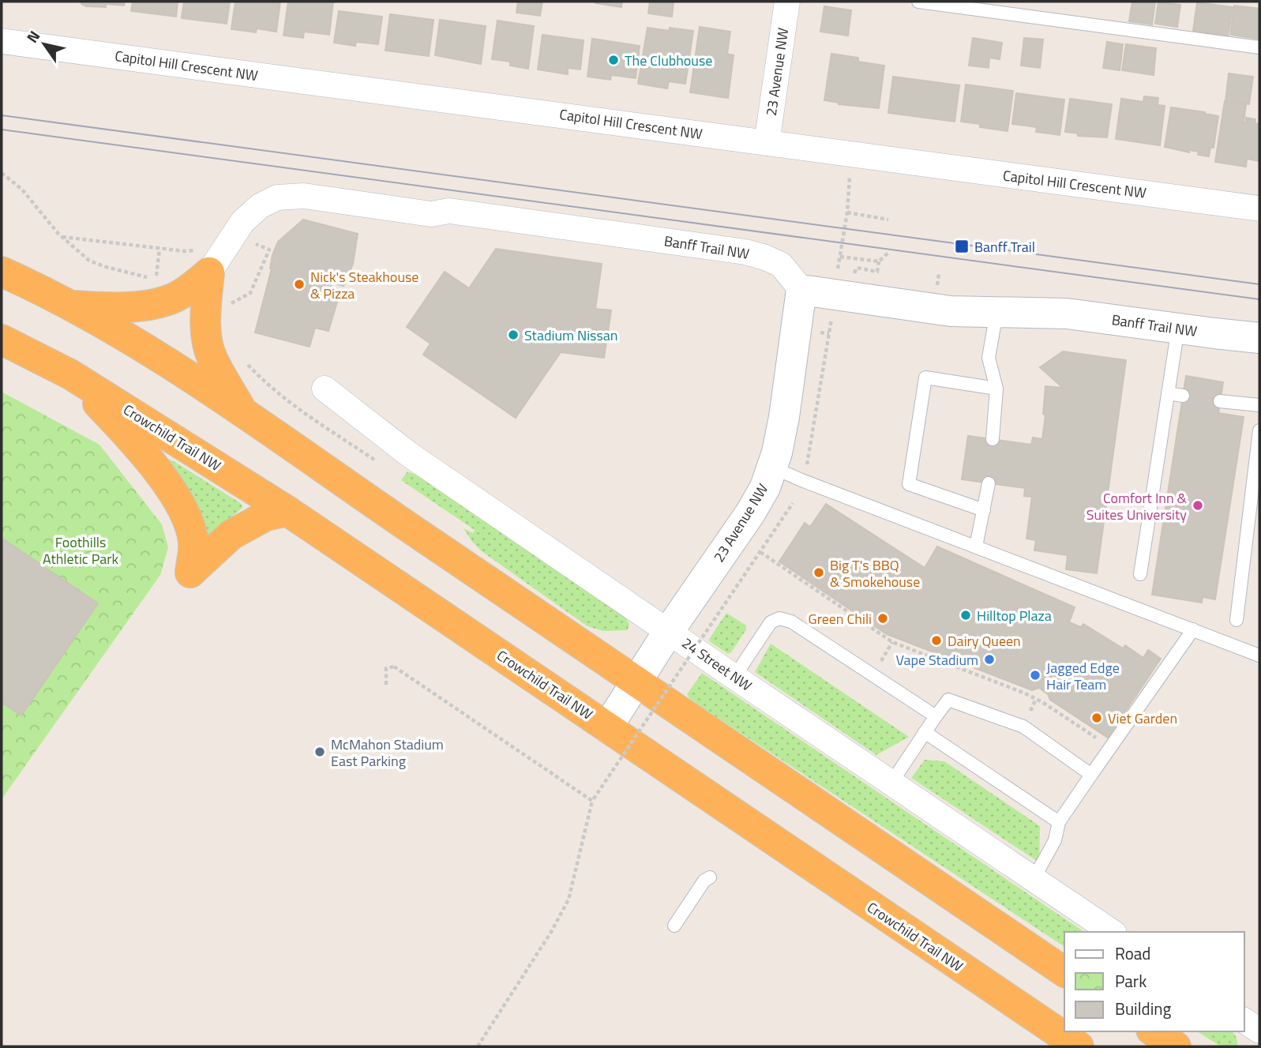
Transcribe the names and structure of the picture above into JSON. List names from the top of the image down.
{
  "streets": {
    "highway": ["Crowchild Trail NW"],
    "street": [
      "Capitol Hill Crescent NW",
      "23 Avenue NW",
      "Banff Trail NW",
      "24 Street NW"
    ]
  },
  "crossings": [
    ["Capitol Hill Crescent NW", "23 Avenue NW"],
    ["23 Avenue NW", "Banff Trail NW"],
    ["23 Avenue NW", "Crowchild Trail NW"],
    ["23 Avenue NW", "24 Street NW"]
  ],
  "parks": ["Foothills Athletic Park"],
  "places": {
    "other": [
      "The Clubhouse",
      "Nick's Steakhouse & Pizza",
      "Stadium Nissan",
      "Comfort Inn & Suites University",
      "Big T's BBQ & Smokehouse",
      "Hilltop Plaza",
      "Green Chili",
      "Dairy Queen",
      "Vape Stadium",
      "Jagged Edge Hair Team",
      "Viet Garden",
      "McMahon Stadium East Parking"
    ],
    "transit": ["Banff Trail"]
  },
  "legend": ["Road", "Park", "Building"],
  "north": "top left"
}
